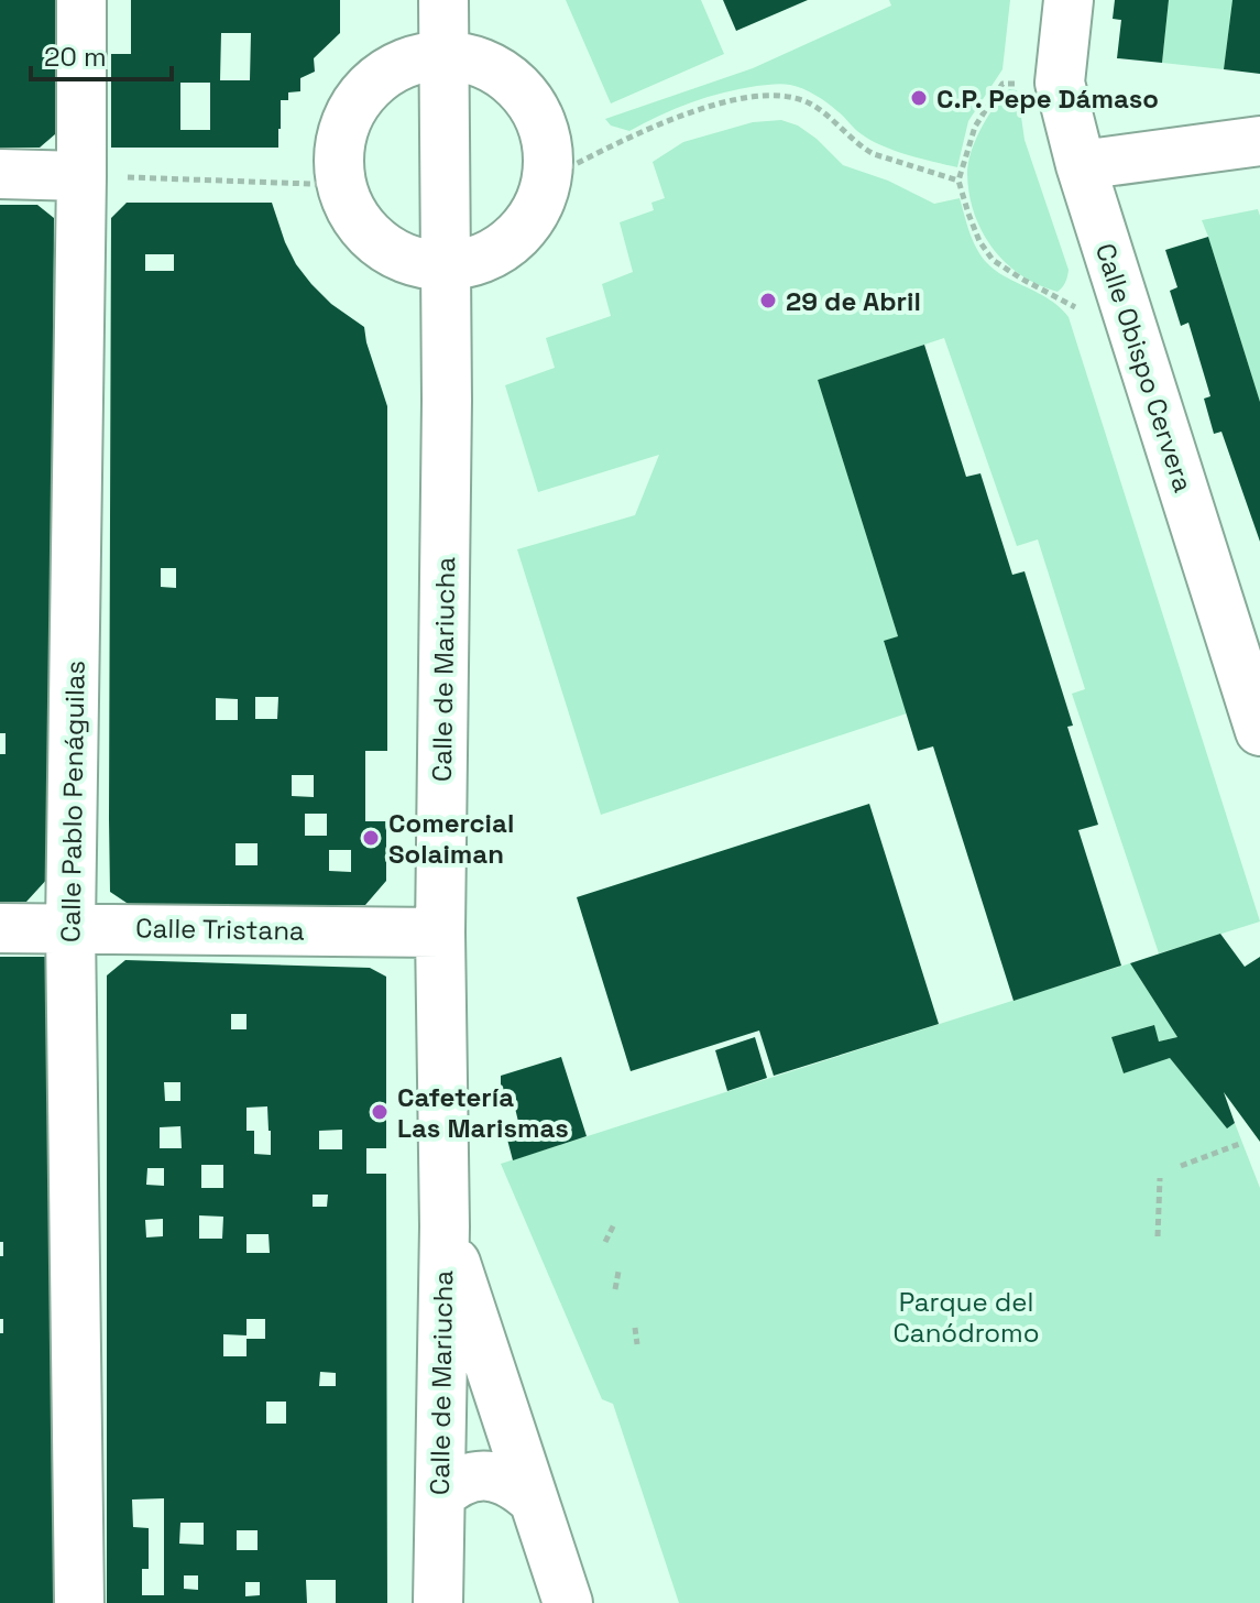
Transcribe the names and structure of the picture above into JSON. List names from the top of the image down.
{
  "streets": {
    "street": [
      "Calle Obispo Cervera",
      "Calle de Mariucha",
      "Calle Pablo Penáguilas",
      "Calle Tristana"
    ]
  },
  "crossings": [
    ["Calle de Mariucha", "Calle Tristana"],
    ["Calle Pablo Penáguilas", "Calle Tristana"]
  ],
  "parks": ["Parque del Canódromo"],
  "places": [
    "C.P. Pepe Dámaso",
    "29 de Abril",
    "Comercial Solaiman",
    "Cafetería Las Marismas"
  ],
  "scale_bar": "20 m"
}
